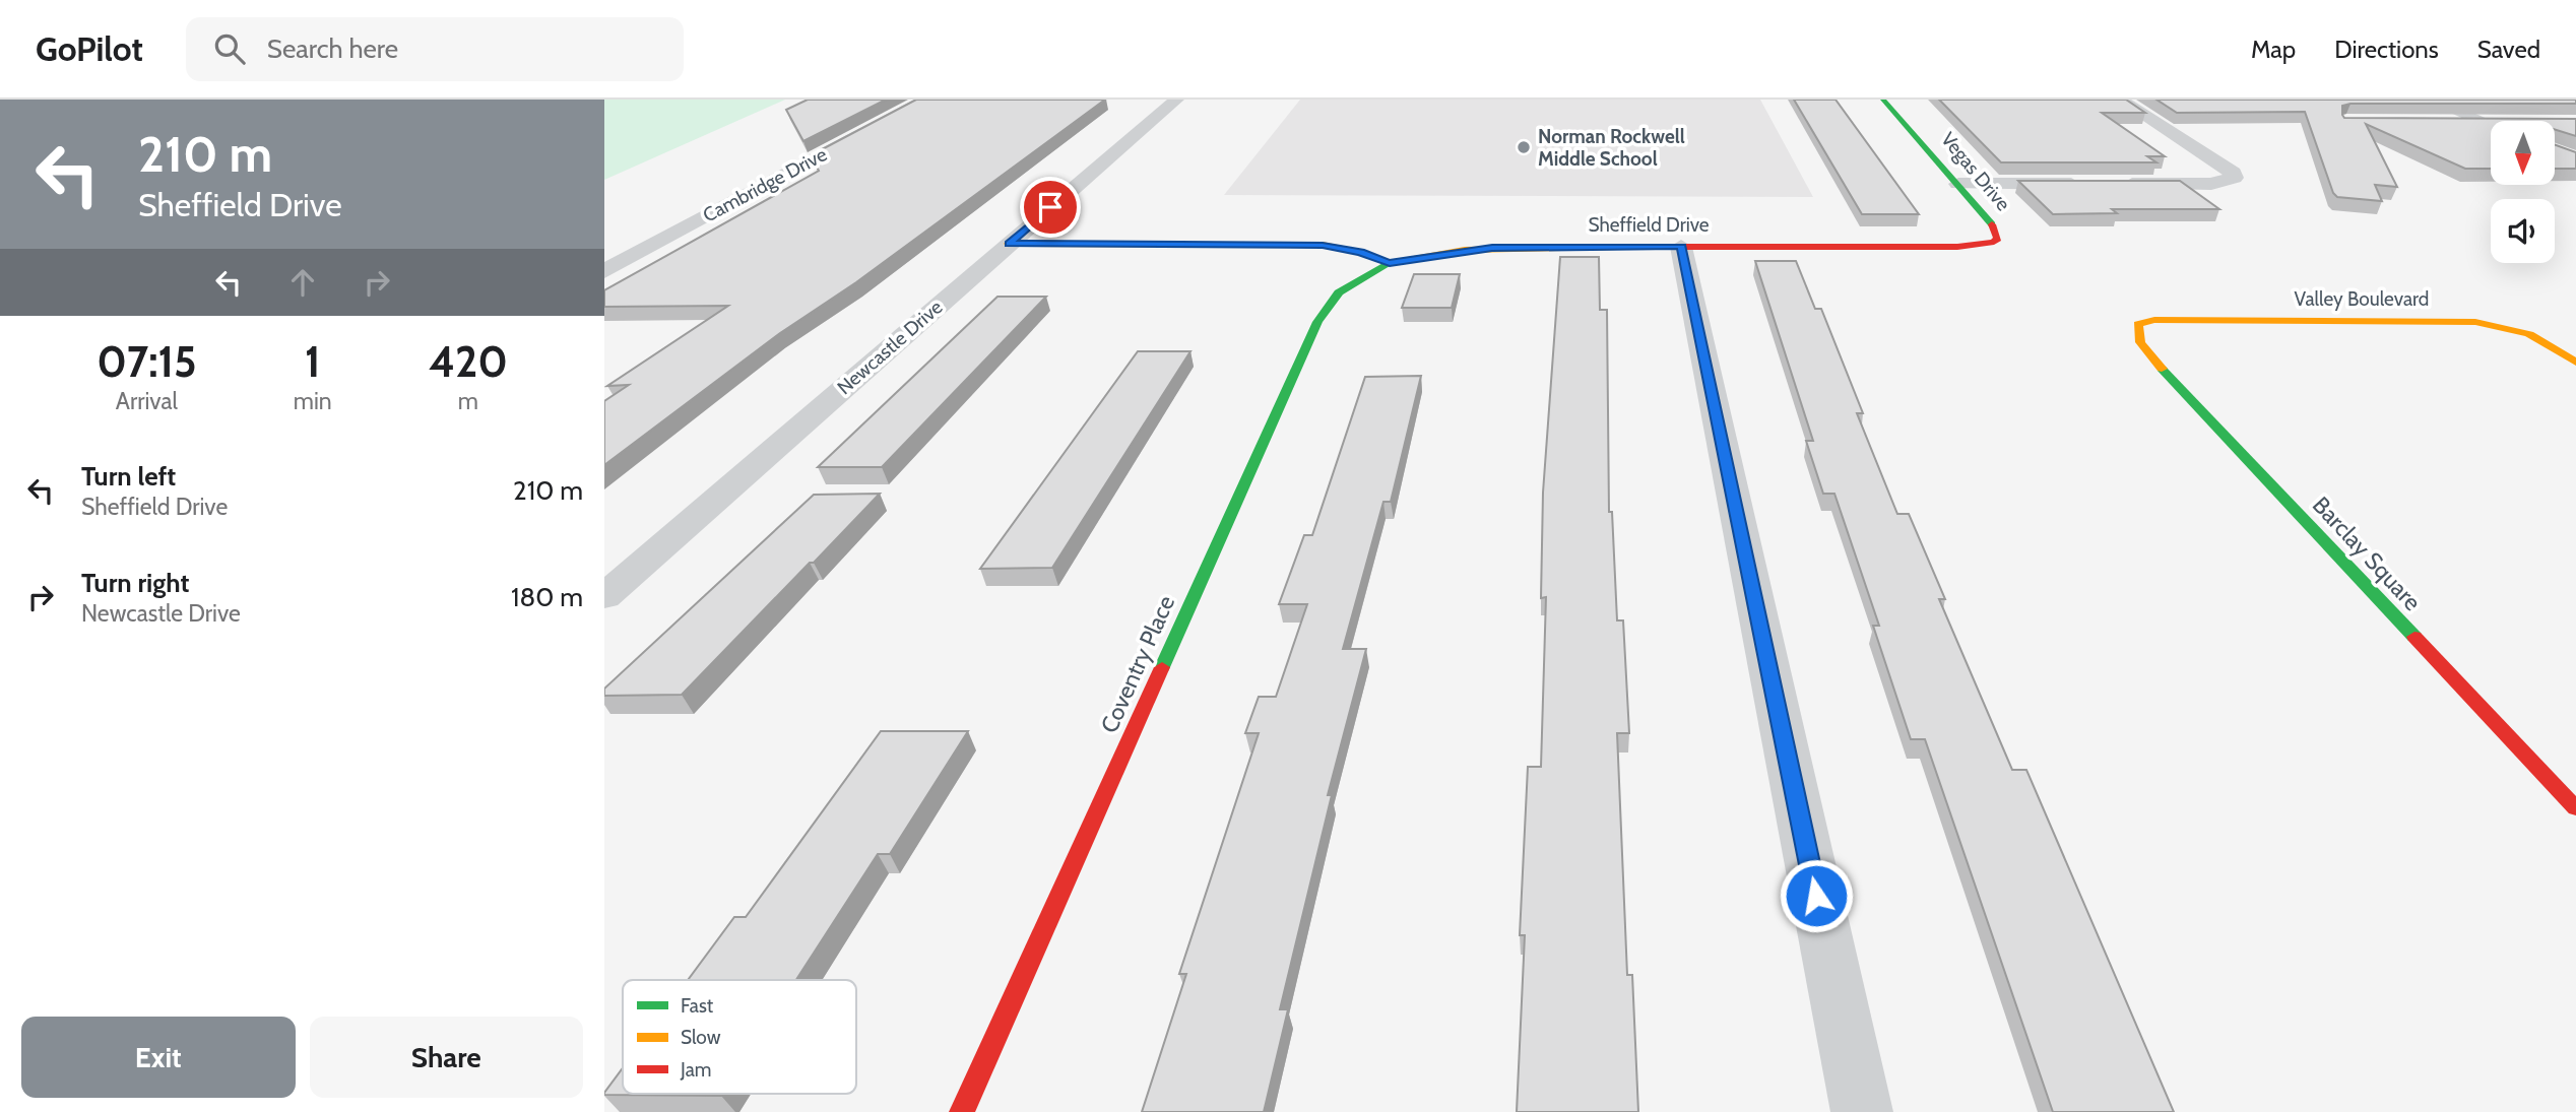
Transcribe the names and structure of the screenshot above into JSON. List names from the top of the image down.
{
  "streets": {
    "street": [
      "Vegas Drive",
      "Cambridge Drive",
      "Sheffield Drive",
      "Valley Boulevard",
      "Newcastle Drive",
      "Barclay Square",
      "Coventry Place"
    ]
  },
  "crossings": [
    ["Vegas Drive", "Sheffield Drive"],
    ["Sheffield Drive", "Newcastle Drive"],
    ["Sheffield Drive", "Coventry Place"],
    ["Valley Boulevard", "Barclay Square"]
  ],
  "places": ["Norman Rockwell Middle School"],
  "legend": ["Fast", "Slow", "Jam"],
  "north": "bottom",
  "page": {
    "header": "GoPilot",
    "search": "Search here",
    "nav": ["Map", "Directions", "Saved"],
    "turn": ["210 m", "Sheffield Drive"],
    "eta": [
      "07:15",
      "Arrival",
      "1",
      "min",
      "420",
      "m"
    ],
    "list": [
      {
        "name": "Turn left",
        "note": "Sheffield Drive",
        "value": "210 m"
      },
      {
        "name": "Turn right",
        "note": "Newcastle Drive",
        "value": "180 m"
      }
    ],
    "buttons": ["Exit", "Share"]
  }
}
